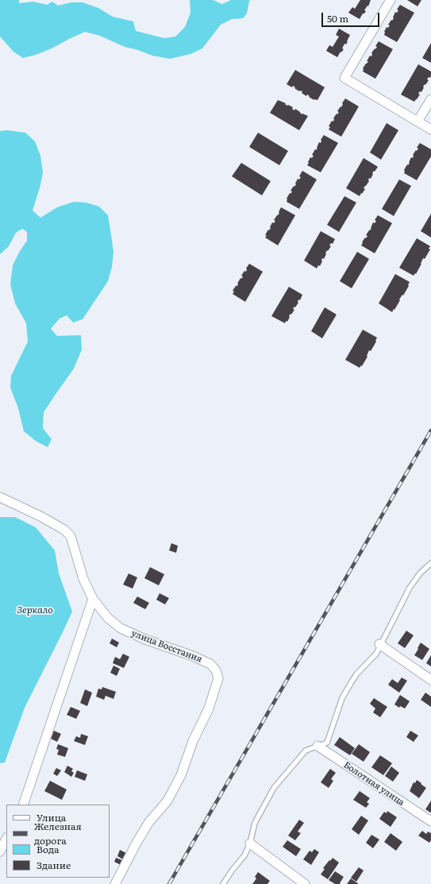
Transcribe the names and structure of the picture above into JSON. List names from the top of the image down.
{
  "streets": {
    "street": ["улица Восстания", "Болотная улица"]
  },
  "water": ["Зеркало"],
  "legend": [
    "Улица",
    "Железная дорога",
    "Вода",
    "Здание"
  ],
  "scale_bar": "50 m"
}
